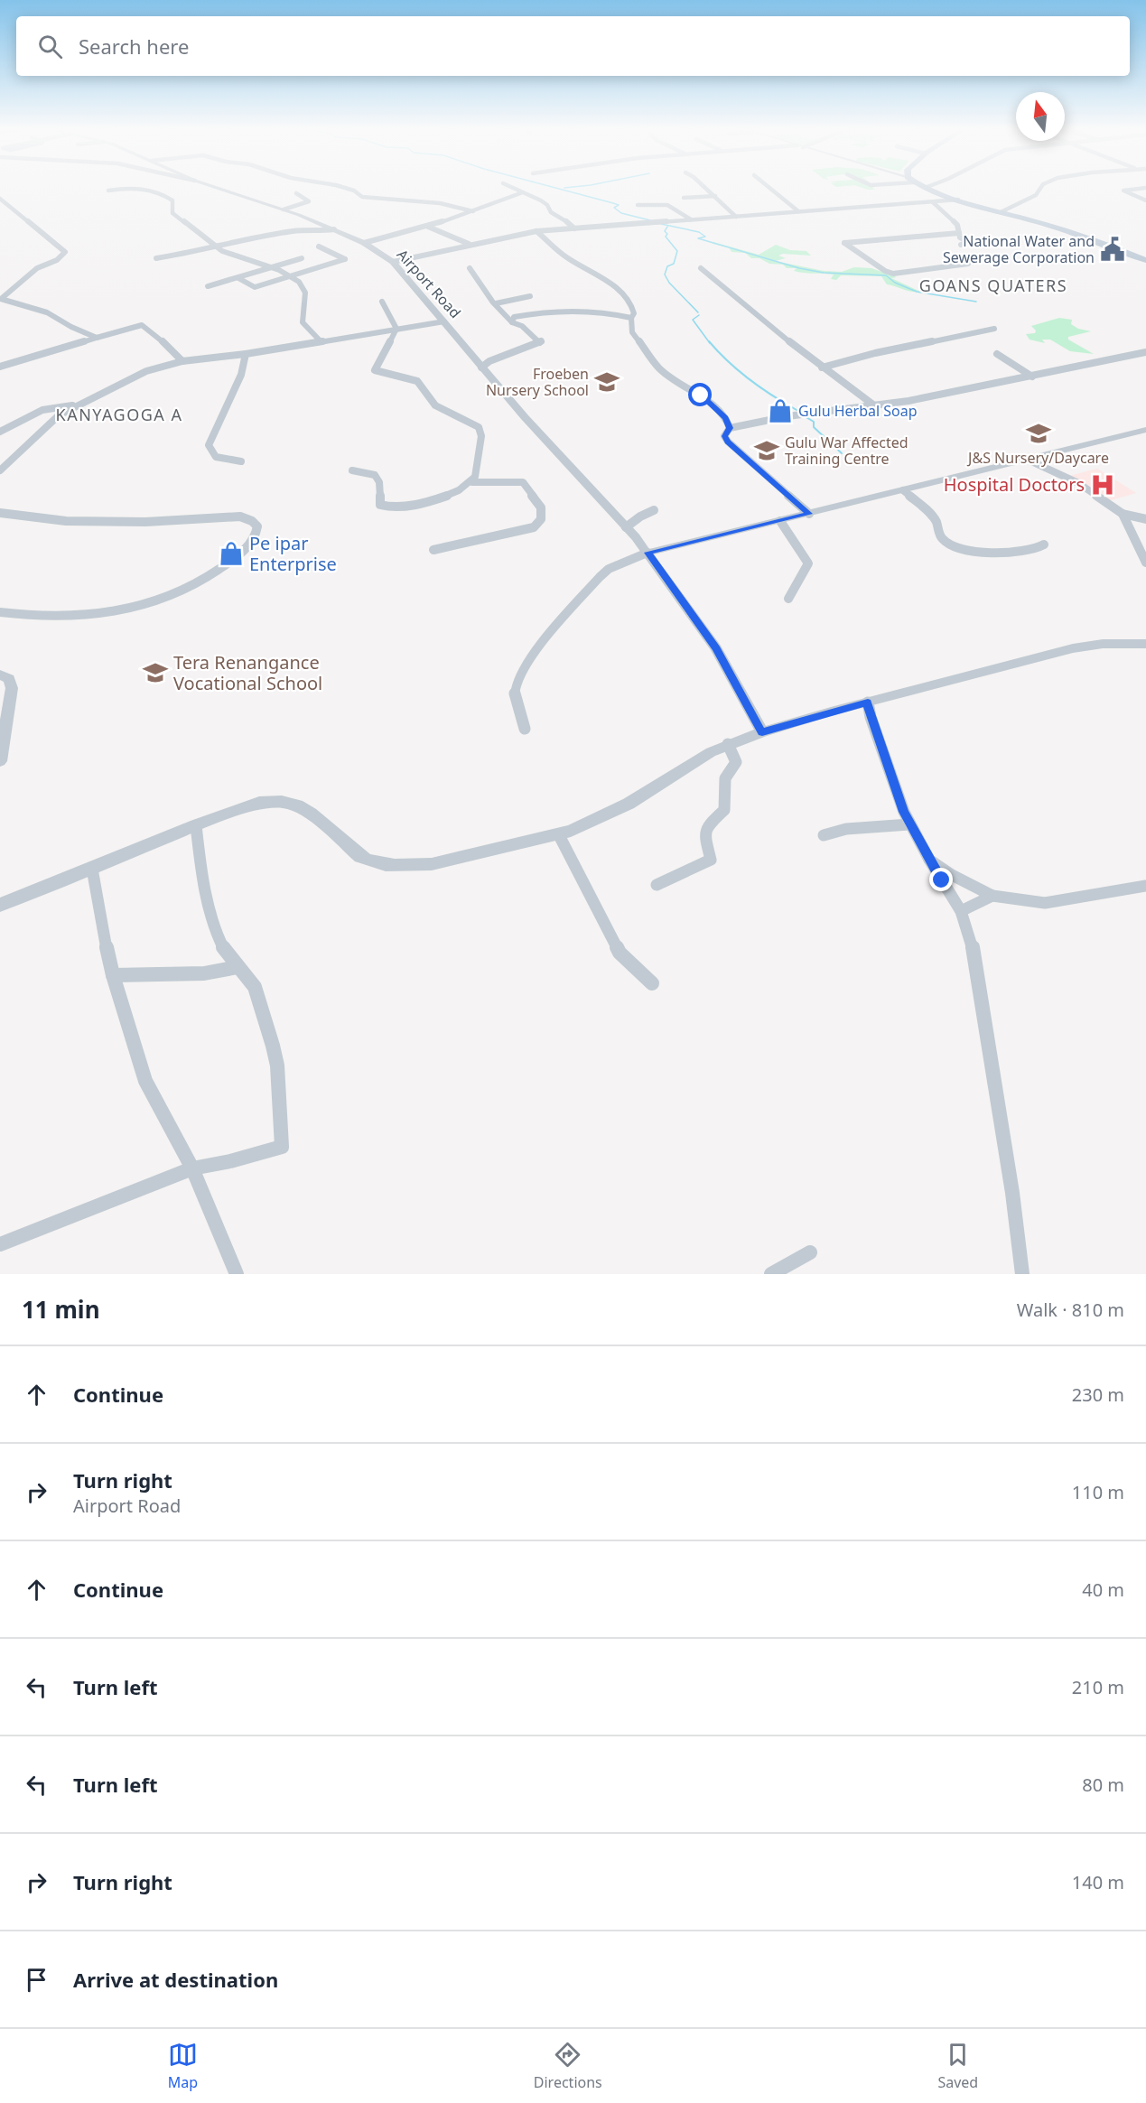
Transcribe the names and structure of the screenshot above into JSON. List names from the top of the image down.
{
  "streets": {
    "street": ["Airport Road"]
  },
  "districts": ["GOANS QUATERS", "KANYAGOGA A"],
  "places": {
    "public building": ["National Water and Sewerage Corporation"],
    "school or university": [
      "Froeben Nursery School",
      "J&S Nursery/Daycare",
      "Gulu War Affected Training Centre",
      "Tera Renangance Vocational School"
    ],
    "shop": ["Gulu Herbal Soap", "Pe ipar Enterprise"],
    "hospital": ["Hospital Doctors"]
  },
  "north": "top",
  "page": {
    "search": "Search here",
    "heading": ["11 min", "Walk · 810 m"],
    "list": [
      ["Continue", "230 m"],
      ["Turn right", "Airport Road", "110 m"],
      ["Continue", "40 m"],
      ["Turn left", "210 m"],
      ["Turn left", "80 m"],
      ["Turn right", "140 m"],
      "Arrive at destination"
    ],
    "nav": ["Map", "Directions", "Saved"]
  }
}
